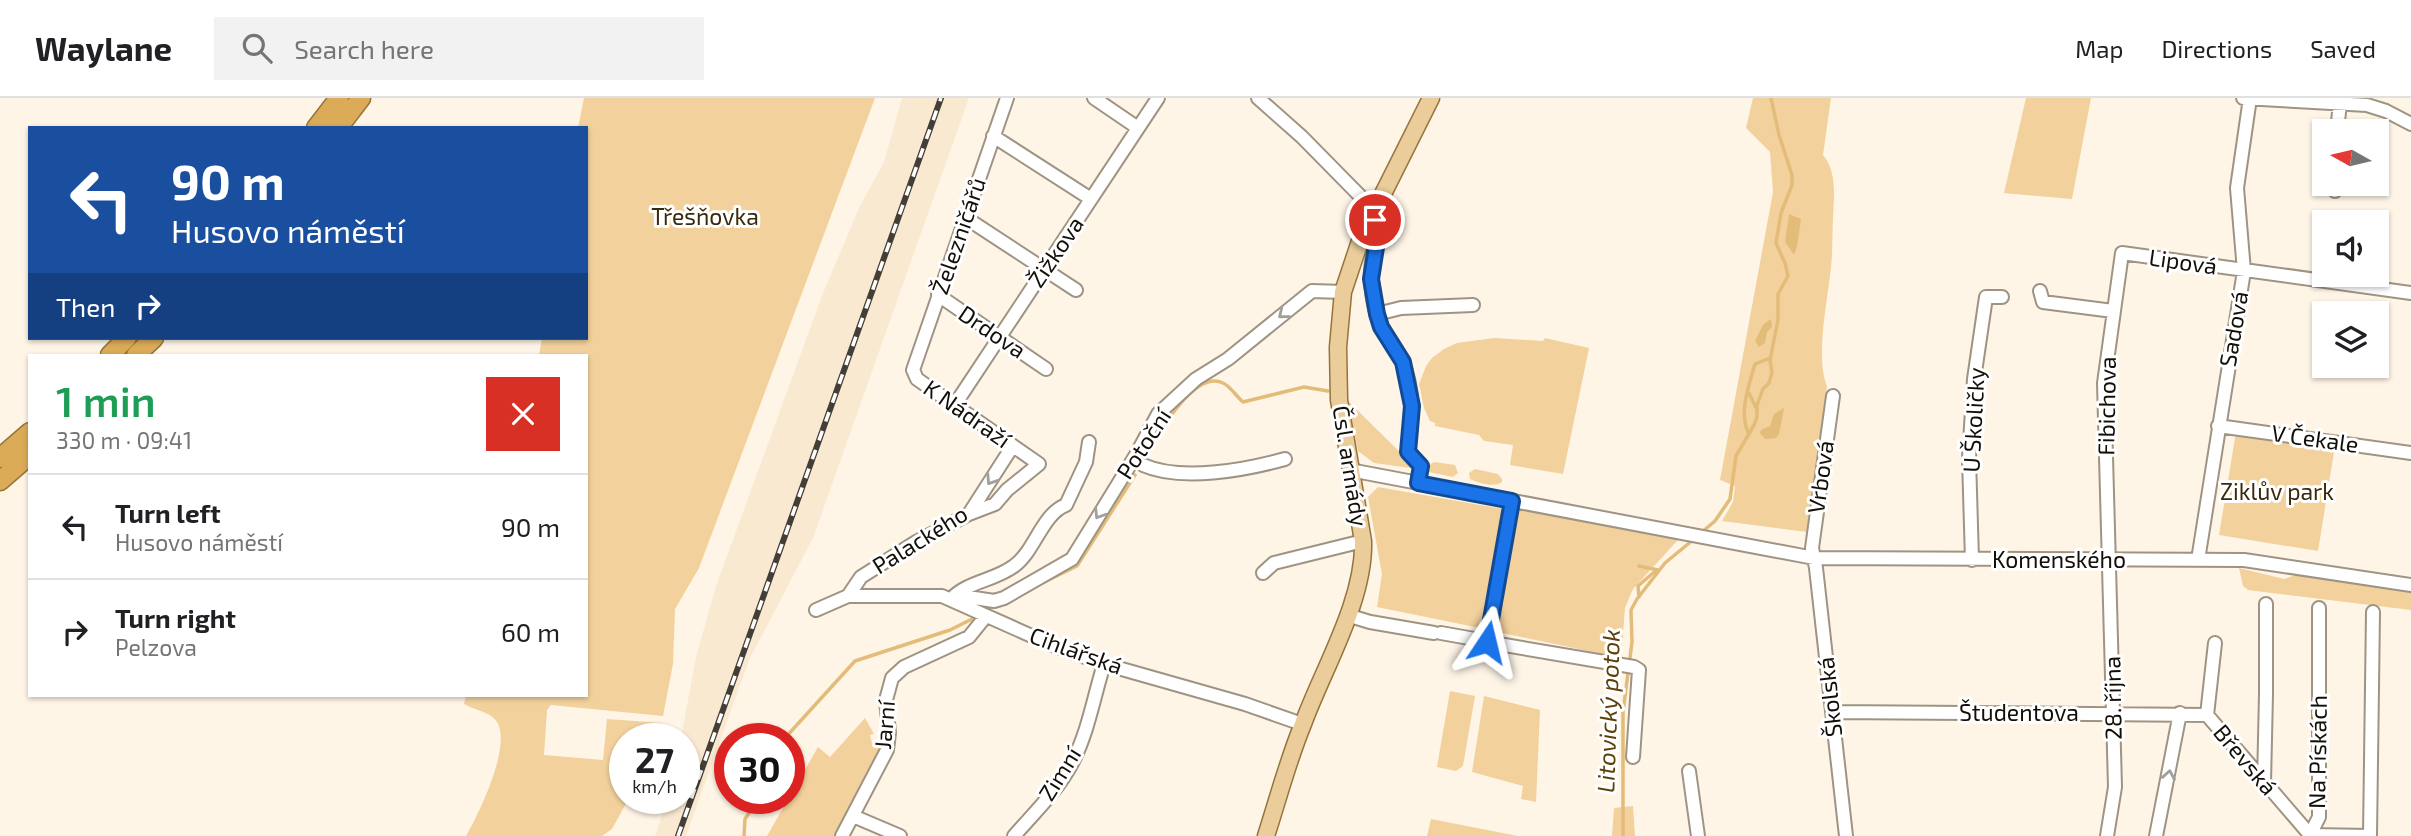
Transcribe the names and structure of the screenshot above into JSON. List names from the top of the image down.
{
  "streets": {
    "main road": ["Čsl. armády"],
    "street": [
      "Železničářů",
      "Žižkova",
      "Lipová",
      "Sadová",
      "Drdova",
      "Fibichova",
      "K Nádraží",
      "U Školičky",
      "V Čekale",
      "Potoční",
      "Vrbová",
      "Palackého",
      "Komenského",
      "Cihlářská",
      "Školská",
      "28. října",
      "Študentova",
      "Jarní",
      "Na Pískách",
      "Břevská",
      "Zimní"
    ]
  },
  "crossings": [
    ["Železničářů", "Drdova"],
    ["Železničářů", "K Nádraží"],
    ["Žižkova", "Drdova"],
    ["Žižkova", "K Nádraží"],
    ["Lipová", "Sadová"],
    ["Lipová", "Fibichova"],
    ["Sadová", "V Čekale"],
    ["Sadová", "Komenského"],
    ["Fibichova", "Komenského"],
    ["Fibichova", "28. října"],
    ["K Nádraží", "Palackého"],
    ["U Školičky", "Komenského"],
    ["Potoční", "Čsl. armády"],
    ["Potoční", "Cihlářská"],
    ["Čsl. armády", "Komenského"],
    ["Čsl. armády", "Cihlářská"],
    ["Vrbová", "Komenského"],
    ["Vrbová", "Školská"],
    ["Palackého", "Cihlářská"],
    ["Komenského", "Školská"],
    ["Komenského", "28. října"],
    ["Cihlářská", "Jarní"],
    ["Cihlářská", "Zimní"],
    ["Školská", "Študentova"],
    ["28. října", "Študentova"],
    ["Študentova", "Břevská"],
    ["Na Pískách", "Břevská"]
  ],
  "water": ["Litovický potok"],
  "parks": ["Třešňovka", "Ziklův park"],
  "north": "left",
  "page": {
    "header": "Waylane",
    "search": "Search here",
    "nav": ["Map", "Directions", "Saved"],
    "turn": ["90 m", "Husovo náměstí"],
    "then": "Then",
    "heading": ["1 min", "330 m · 09:41"],
    "list": [
      {
        "name": "Turn left",
        "note": "Husovo náměstí",
        "value": "90 m"
      },
      {
        "name": "Turn right",
        "note": "Pelzova",
        "value": "60 m"
      }
    ],
    "speed": "27 km/h",
    "limit": "30"
  }
}
